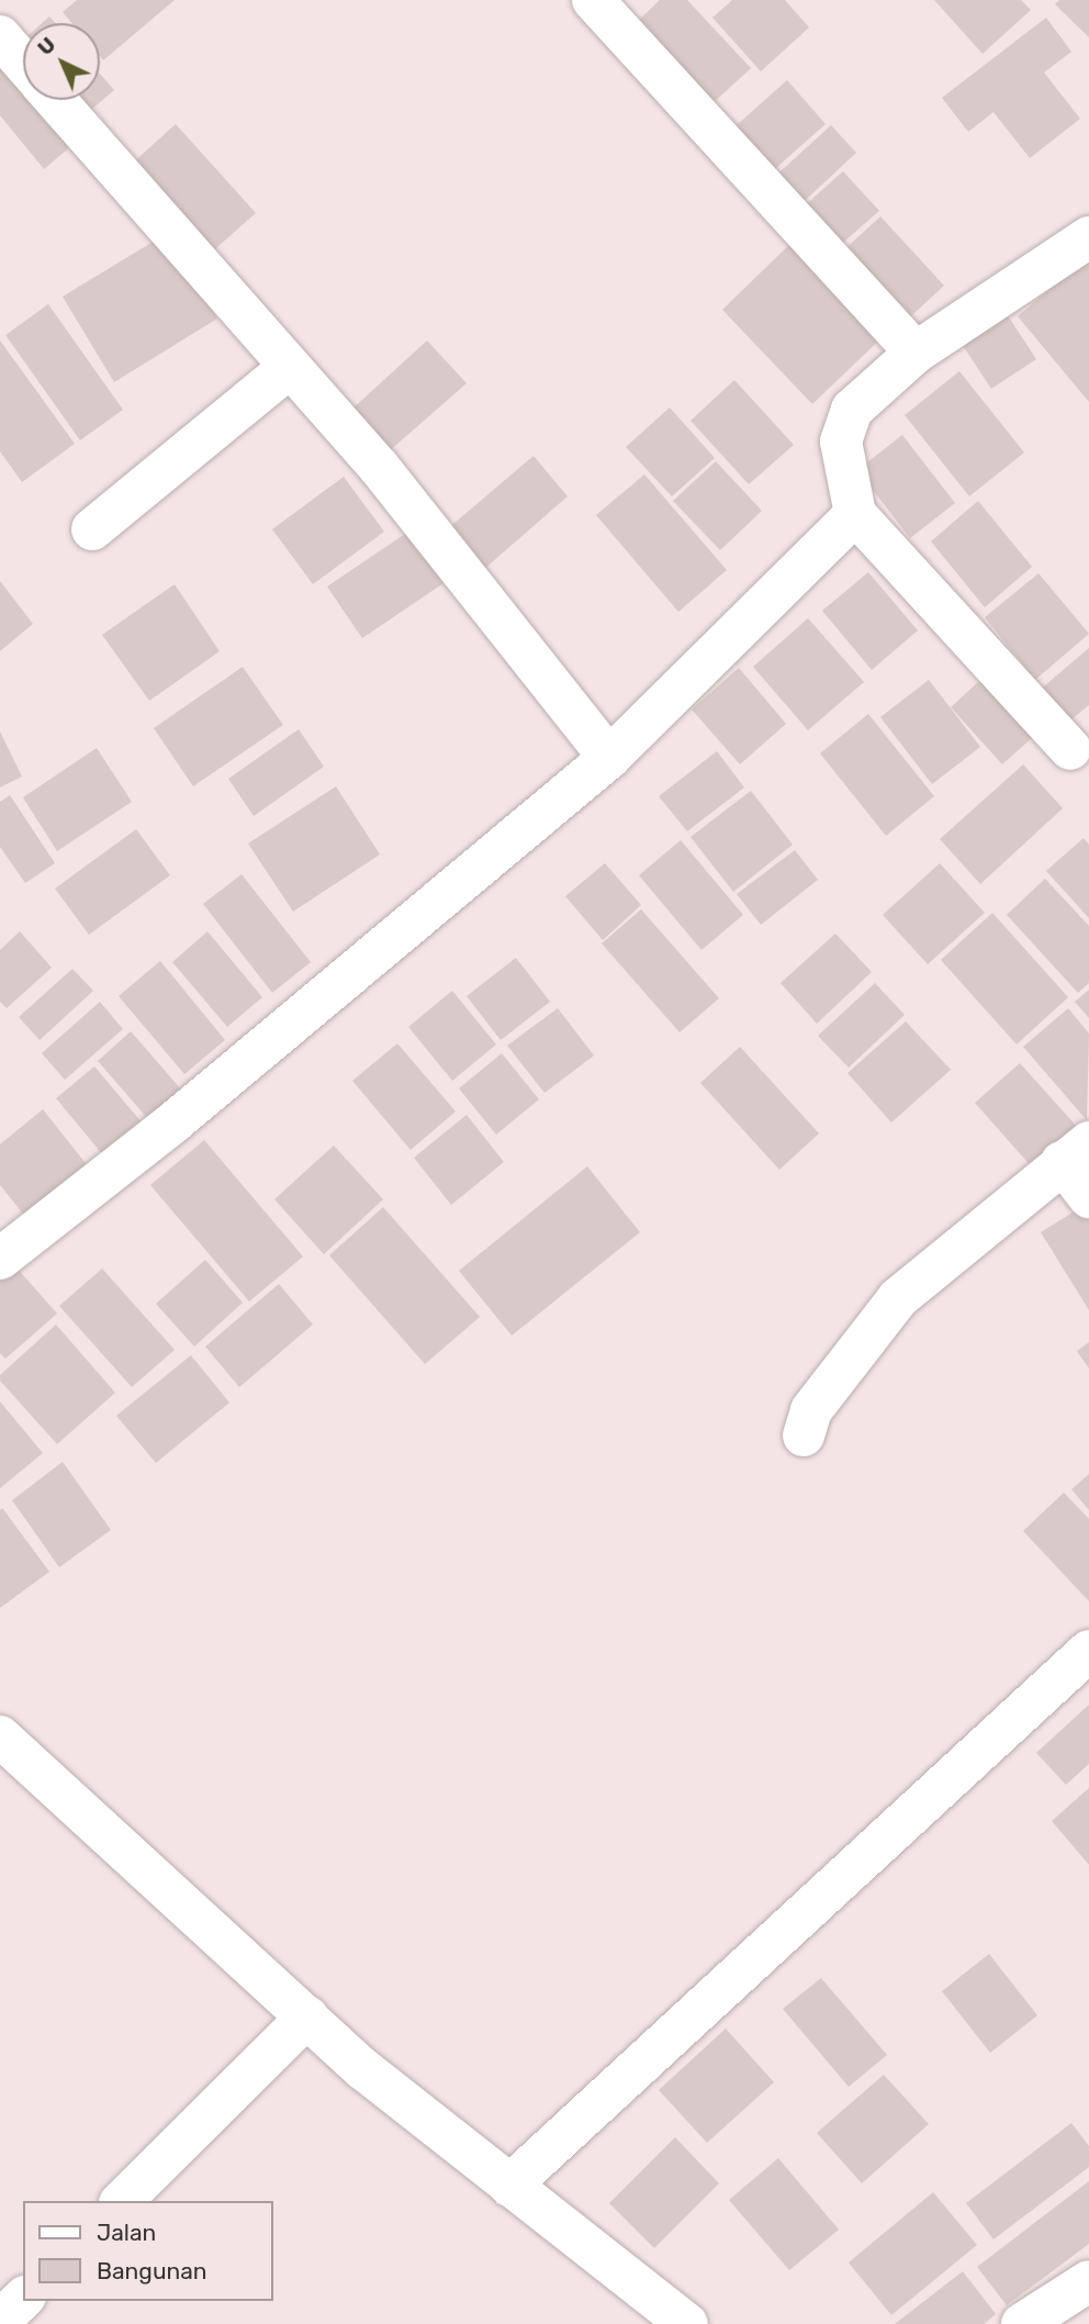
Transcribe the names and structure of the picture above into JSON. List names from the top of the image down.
{
  "legend": ["Jalan", "Bangunan"],
  "north": "top left"
}
